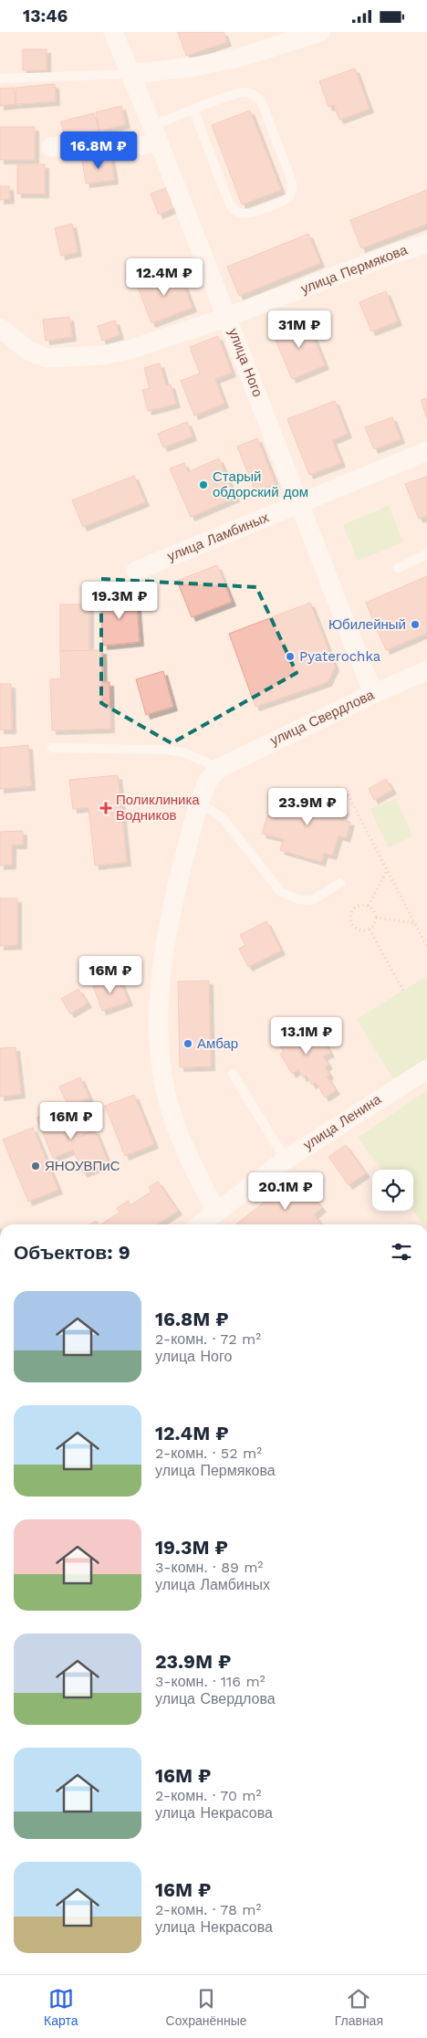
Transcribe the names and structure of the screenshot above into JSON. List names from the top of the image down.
{
  "streets": {
    "street": [
      "улица Пермякова",
      "улица Ного",
      "улица Ламбиных",
      "улица Свердлова",
      "улица Ленина"
    ]
  },
  "crossings": [
    ["улица Пермякова", "улица Ного"],
    ["улица Ного", "улица Ламбиных"],
    ["улица Ного", "улица Свердлова"]
  ],
  "places": {
    "other": [
      "Старый обдорский дом",
      "Юбилейный",
      "Pyaterochka",
      "Амбар",
      "ЯНОУВПиС"
    ],
    "health": ["Поликлиника Водников"]
  },
  "page": {
    "status": "13:46",
    "price": [
      "16.8M ₽",
      "12.4M ₽",
      "31M ₽",
      "19.3M ₽",
      "23.9M ₽",
      "16M ₽",
      "13.1M ₽",
      "16M ₽",
      "20.1M ₽"
    ],
    "heading": "Объектов: 9",
    "list": [
      {
        "name": "16.8M ₽",
        "note": "2-комн. · 72 m² · улица Ного"
      },
      {
        "name": "12.4M ₽",
        "note": "2-комн. · 52 m² · улица Пермякова"
      },
      {
        "name": "19.3M ₽",
        "note": "3-комн. · 89 m² · улица Ламбиных"
      },
      {
        "name": "23.9M ₽",
        "note": "3-комн. · 116 m² · улица Свердлова"
      },
      {
        "name": "16M ₽",
        "note": "2-комн. · 70 m² · улица Некрасова"
      },
      {
        "name": "16M ₽",
        "note": "2-комн. · 78 m² · улица Некрасова"
      }
    ],
    "tabs": ["Карта", "Сохранённые", "Главная"]
  }
}
